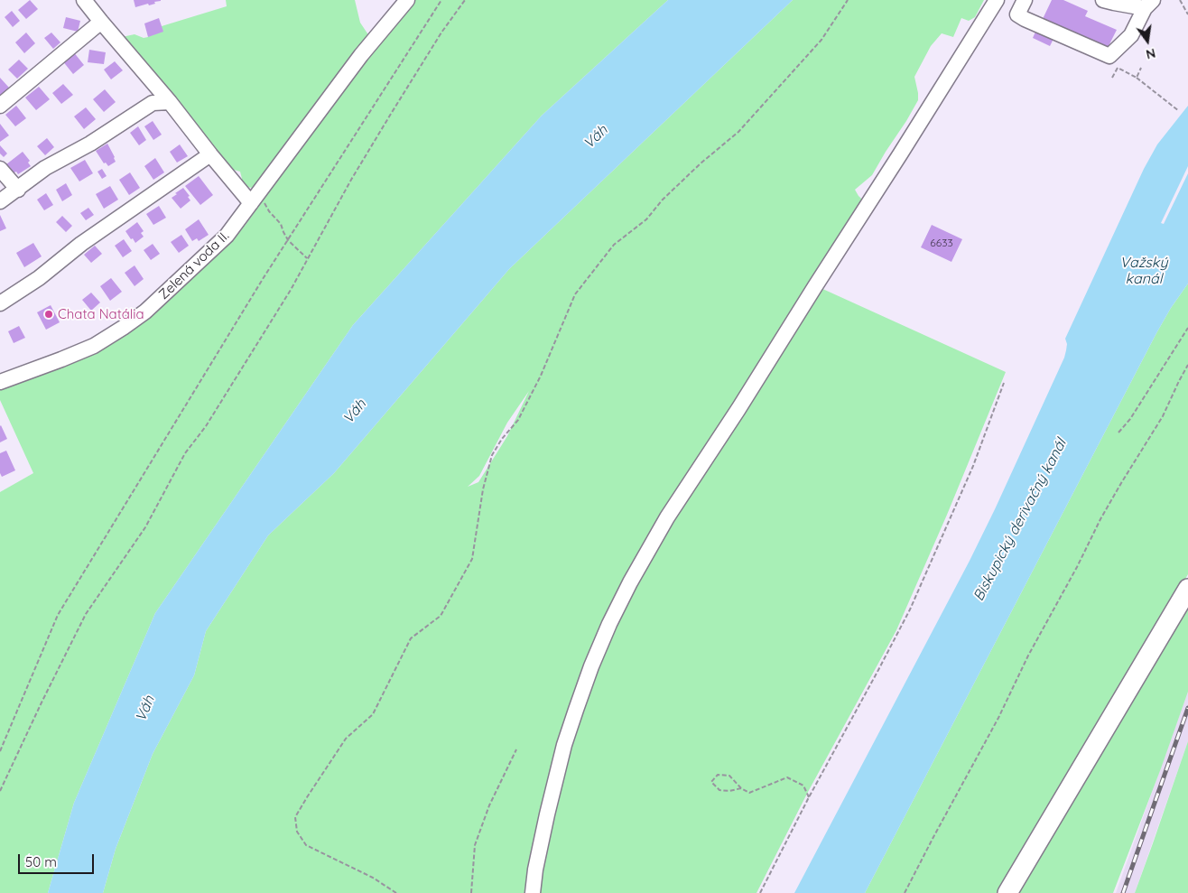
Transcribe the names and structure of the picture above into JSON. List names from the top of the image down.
{
  "streets": {
    "street": ["Zelená voda II."]
  },
  "water": ["Váh", "Važský kanál", "Biskupický derivačný kanál"],
  "places": ["Chata Natália"],
  "house_numbers": ["6633"],
  "scale_bar": "50 m",
  "north": "bottom"
}
